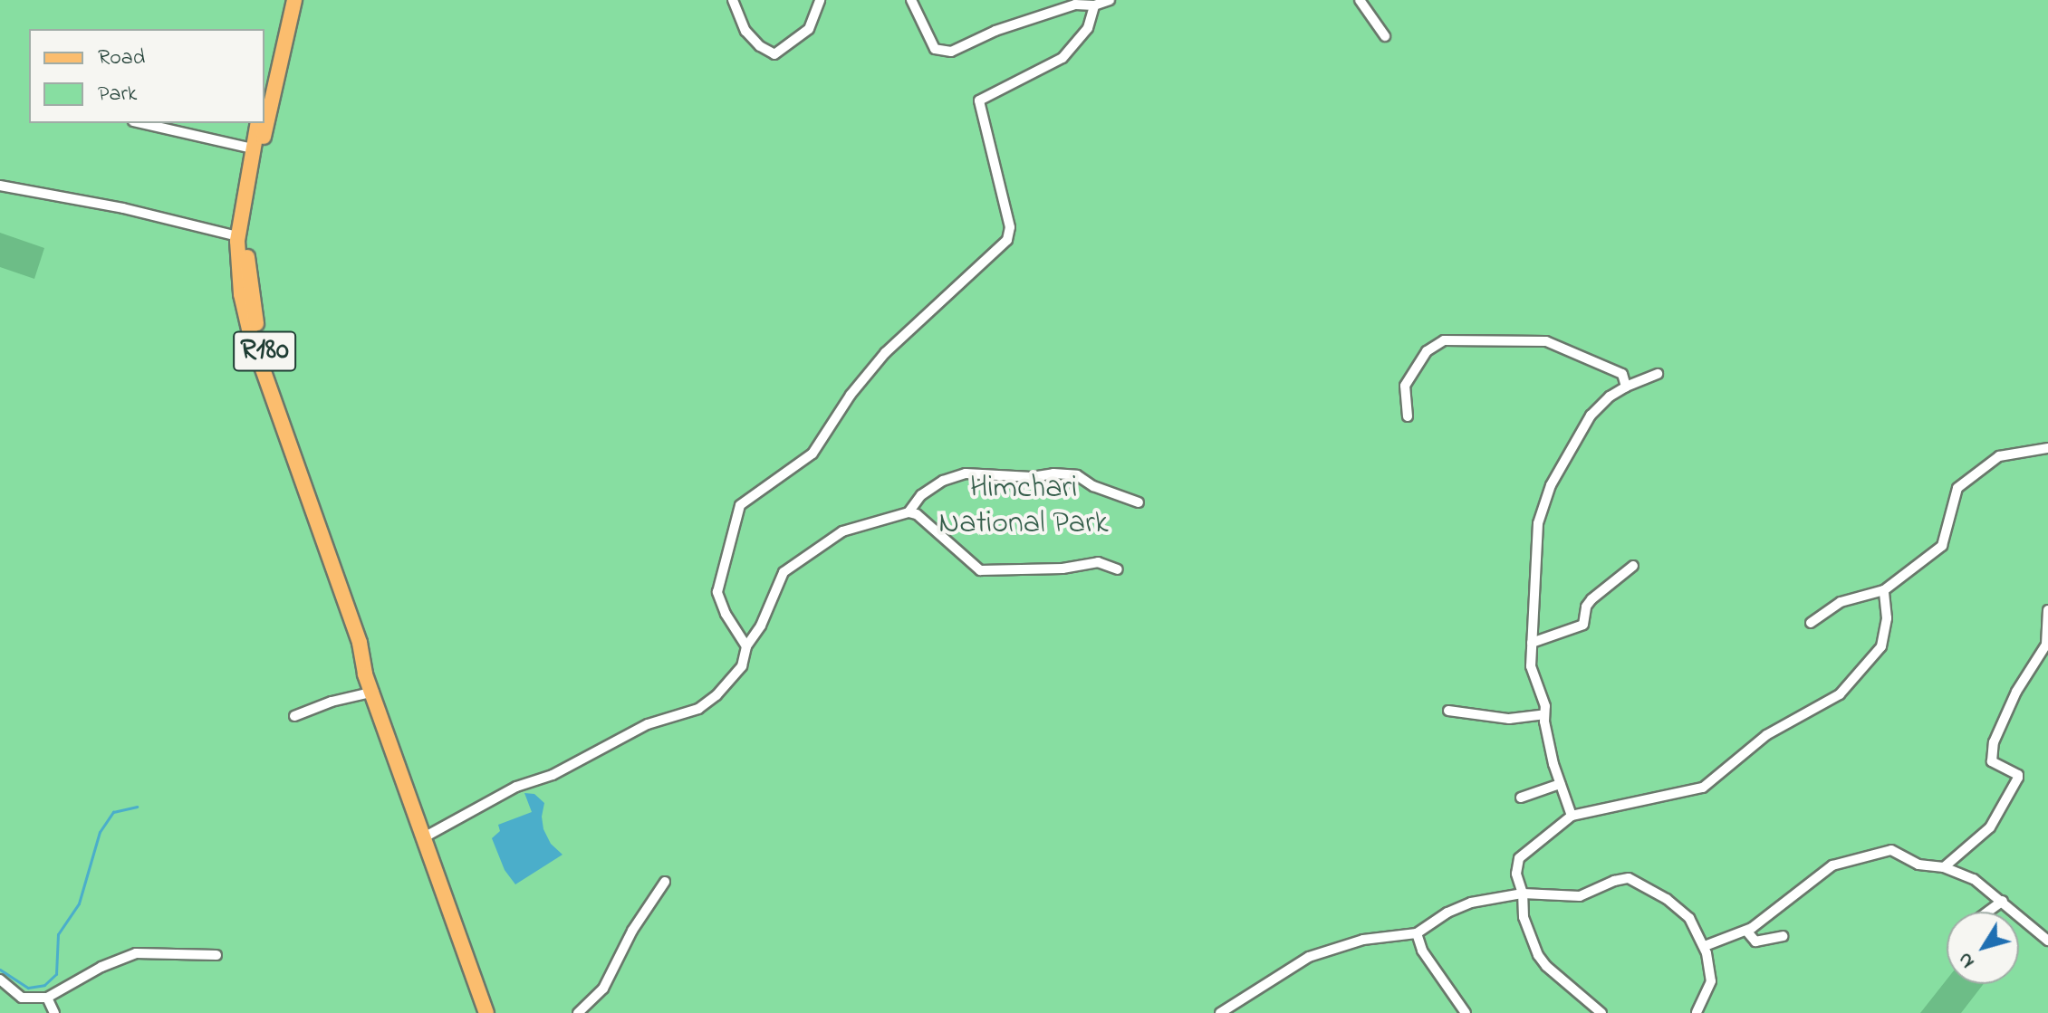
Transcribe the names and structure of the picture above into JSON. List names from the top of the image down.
{
  "streets": {
    "main road": ["R180"]
  },
  "parks": ["Himchari National Park"],
  "legend": ["Road", "Park"],
  "north": "bottom left"
}
